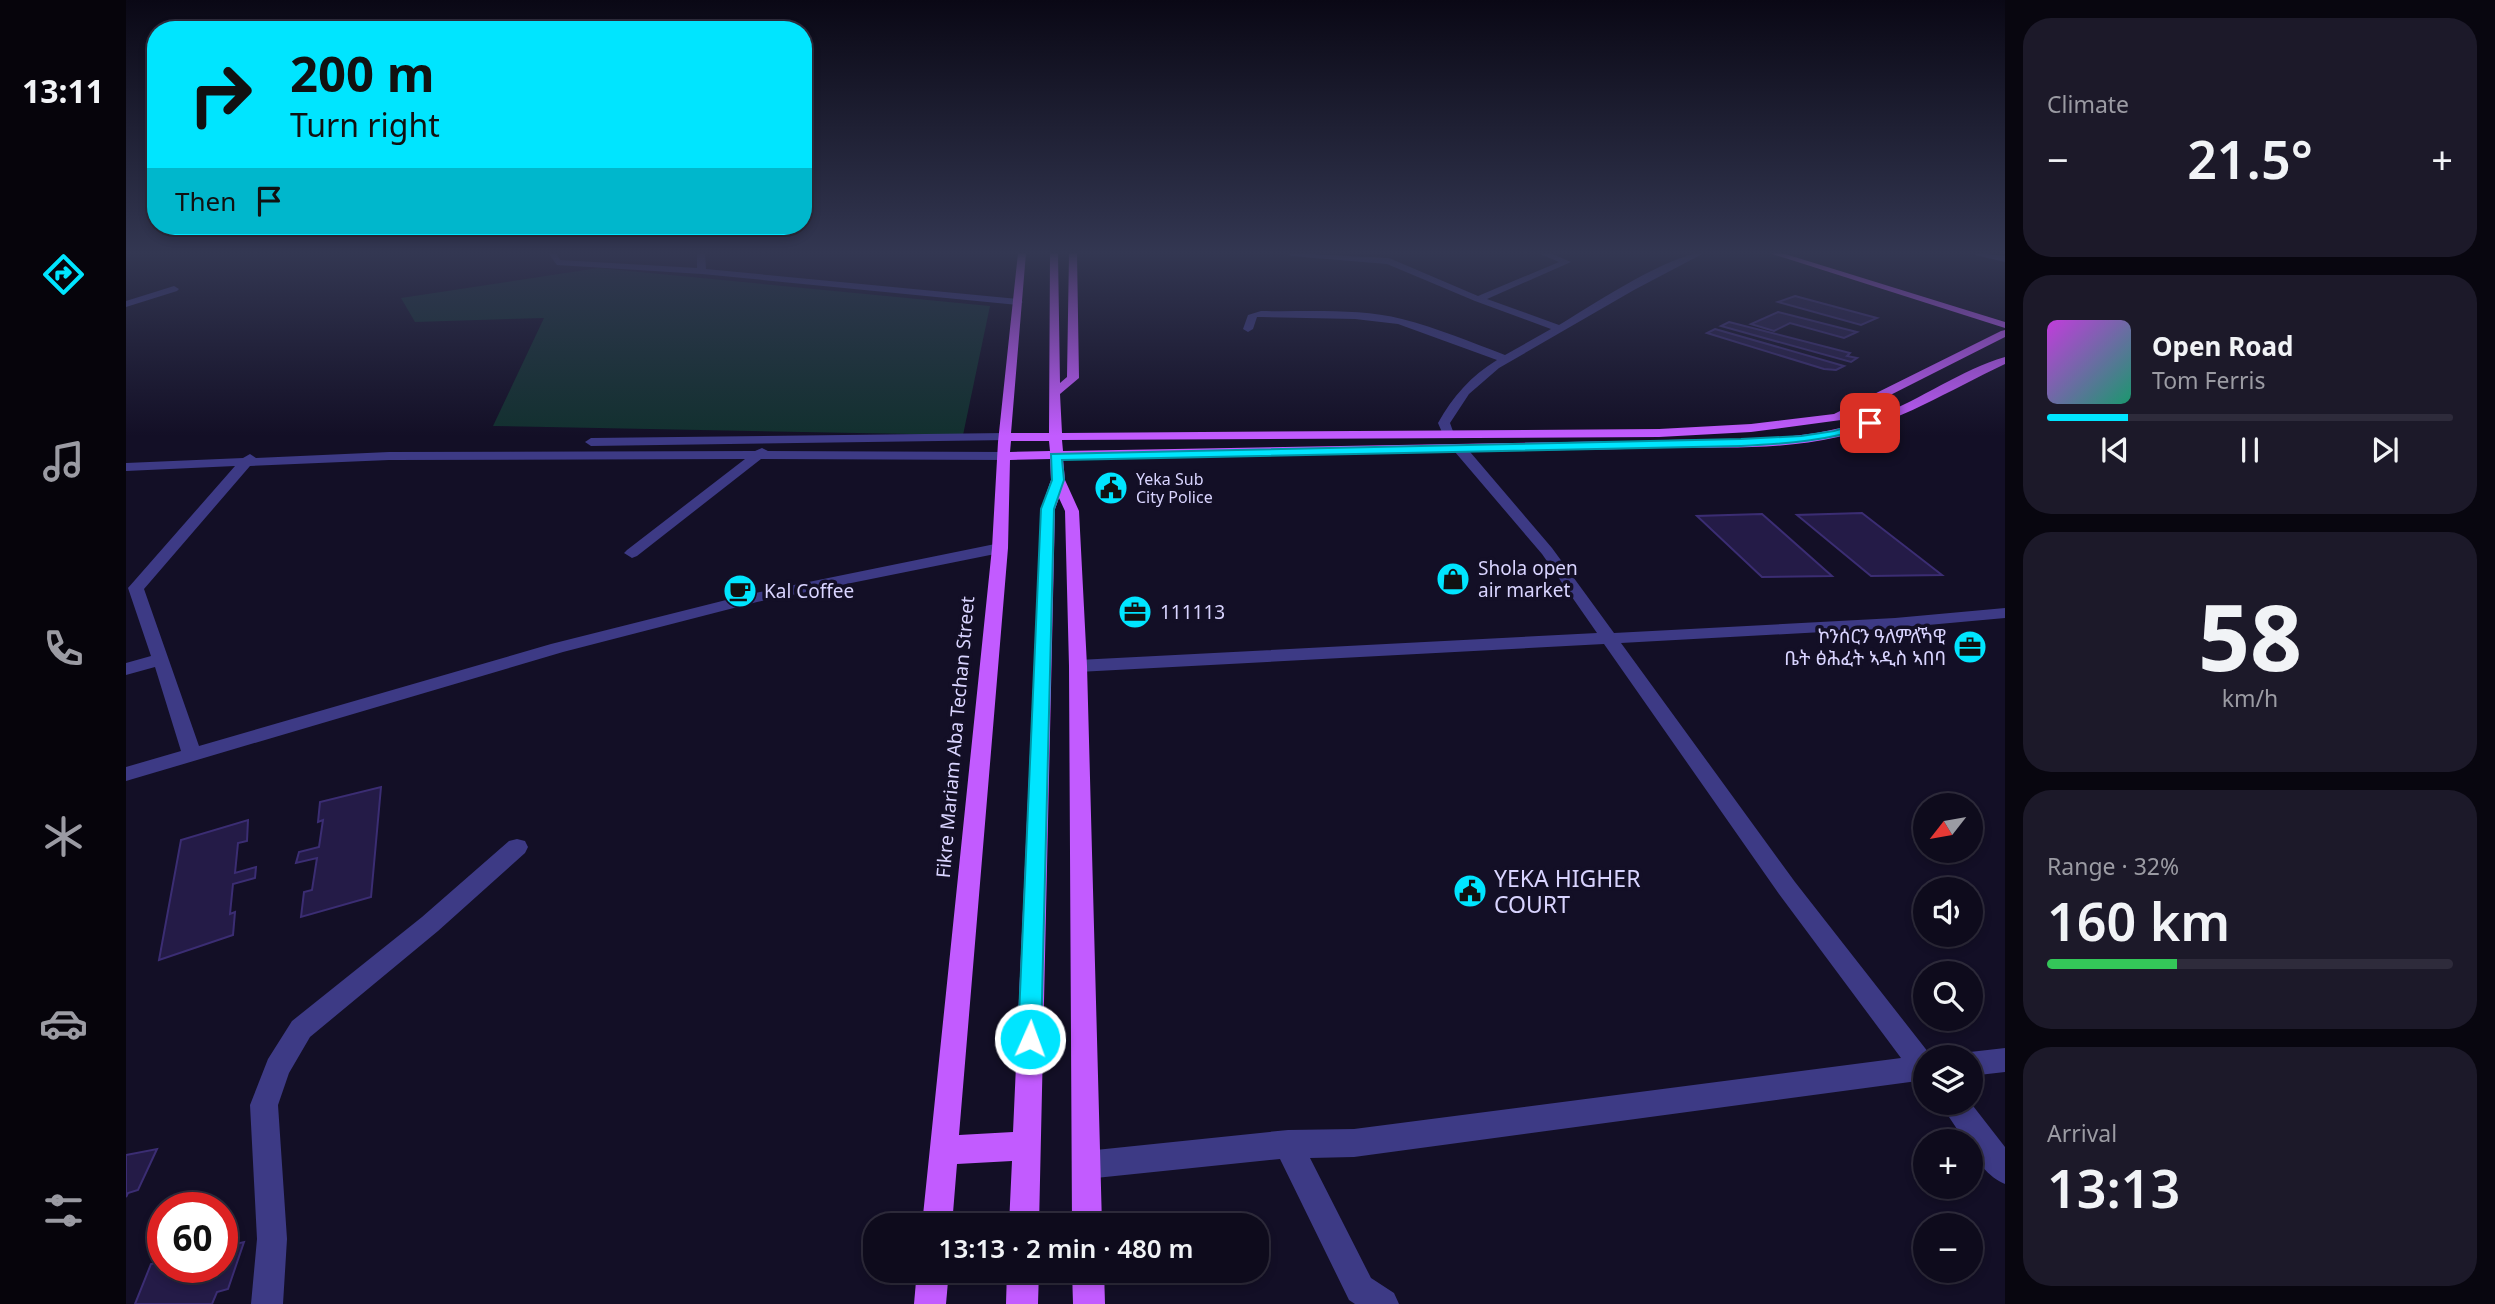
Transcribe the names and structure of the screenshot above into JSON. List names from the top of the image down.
{
  "streets": {
    "main road": ["Fikre Mariam Aba Techan Street"]
  },
  "places": {
    "public building": ["Yeka Sub City Police", "YEKA HIGHER COURT"],
    "shop": ["Shola open air market"],
    "cafe": ["Kal Coffee"],
    "office": ["111113", "ኮንሰርን ዓለምለኻዊ ቤት ፅሕፈት ኣዲስ ኣበባ"]
  },
  "north": "bottom left",
  "page": {
    "tabs": "13:11",
    "tile": [
      "Climate",
      ["58", "km/h"],
      ["Range · 32%", "160 km"],
      ["Arrival", "13:13"]
    ],
    "turn": ["200 m", "Turn right"],
    "heat": ["−", "21.5°", "+"],
    "then": "Then",
    "song": ["Open Road", "Tom Ferris"],
    "map_buttons": ["+", "−"],
    "limit": "60",
    "trip": "13:13 · 2 min · 480 m"
  }
}
